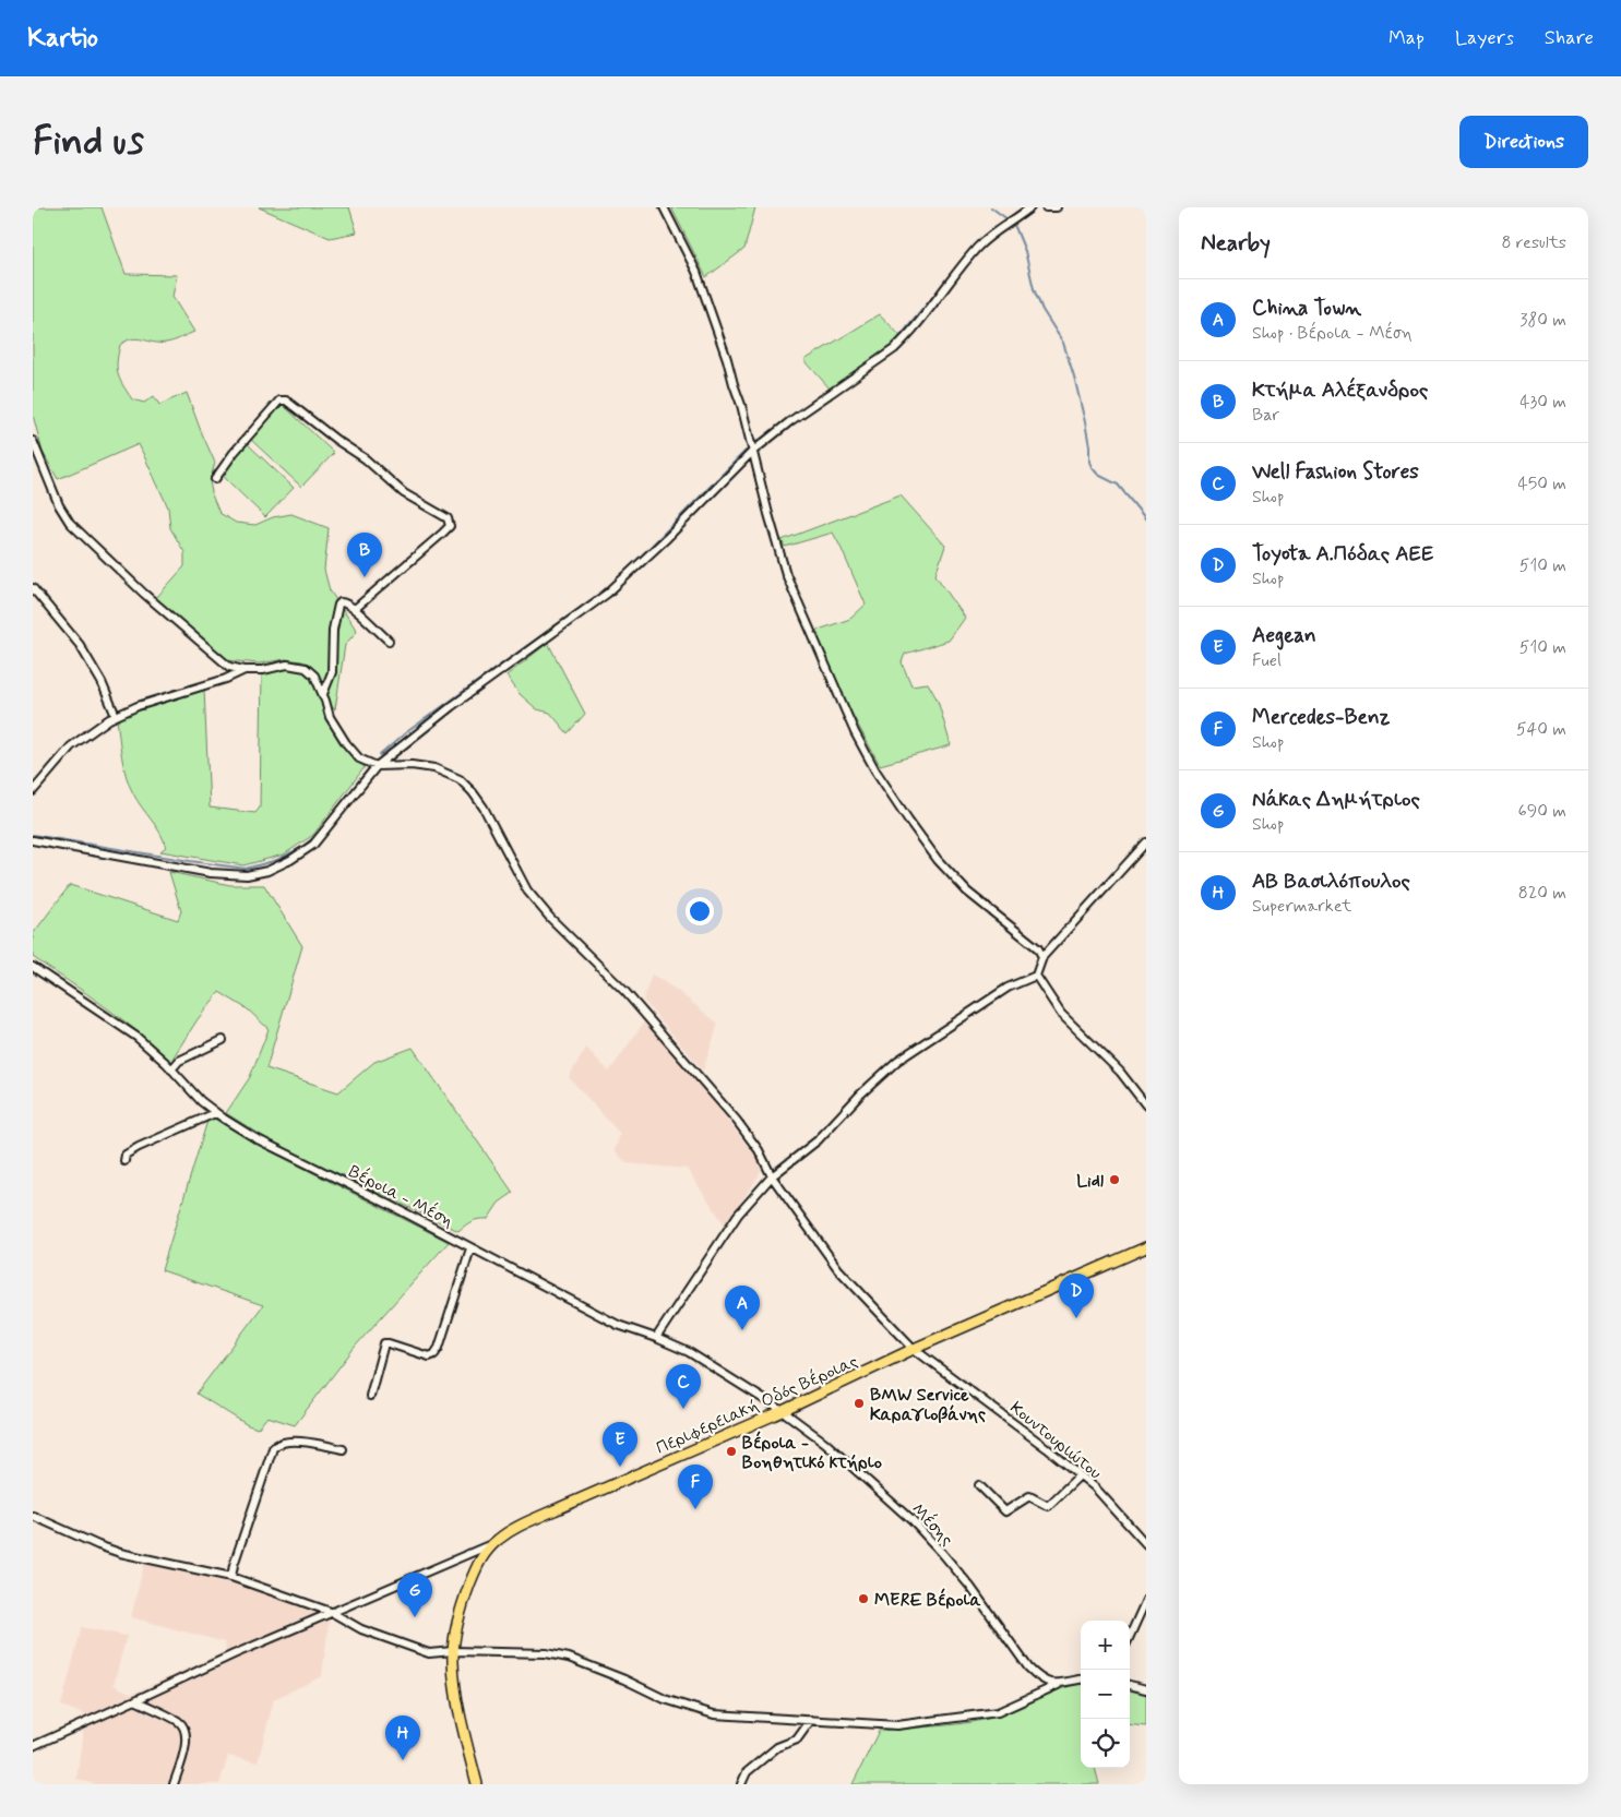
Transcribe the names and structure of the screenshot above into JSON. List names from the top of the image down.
{
  "streets": {
    "main road": ["Περιφερειακή Οδός Βέροιας"],
    "street": ["Βέροια - Μέση", "Κουντουριώτου", "Μέσης"]
  },
  "crossings": [
    ["Βέροια - Μέση", "Περιφερειακή Οδός Βέροιας"],
    ["Βέροια - Μέση", "Μέσης"],
    ["Περιφερειακή Οδός Βέροιας", "Κουντουριώτου"],
    ["Περιφερειακή Οδός Βέροιας", "Μέσης"]
  ],
  "places": [
    "Lidl",
    "BMW Service Καραγιοβάνης",
    "Βέροια - Βοηθητικό κτήριο",
    "MERE Βέροια"
  ],
  "page": {
    "header": "Kartio",
    "nav": ["Map", "Layers", "Share"],
    "buttons": "Directions",
    "title": "Find us",
    "heading": ["Nearby", "8 results"],
    "list": [
      {
        "mark": "A",
        "name": "China Town",
        "note": "Shop · Βέροια - Μέση",
        "value": "380 m"
      },
      {
        "mark": "B",
        "name": "Κτήμα Αλέξανδρος",
        "note": "Bar",
        "value": "430 m"
      },
      {
        "mark": "C",
        "name": "Well Fashion Stores",
        "note": "Shop",
        "value": "450 m"
      },
      {
        "mark": "D",
        "name": "Toyota Α.Πόδας ΑΕΕ",
        "note": "Shop",
        "value": "510 m"
      },
      {
        "mark": "E",
        "name": "Aegean",
        "note": "Fuel",
        "value": "510 m"
      },
      {
        "mark": "F",
        "name": "Mercedes-Benz",
        "note": "Shop",
        "value": "540 m"
      },
      {
        "mark": "G",
        "name": "Νάκας Δημήτριος",
        "note": "Shop",
        "value": "690 m"
      },
      {
        "mark": "H",
        "name": "ΑΒ Βασιλόπουλος",
        "note": "Supermarket",
        "value": "820 m"
      }
    ],
    "pins": [
      "B",
      "D",
      "A",
      "C",
      "E",
      "F",
      "G",
      "H"
    ],
    "map_buttons": ["+", "−"]
  }
}
